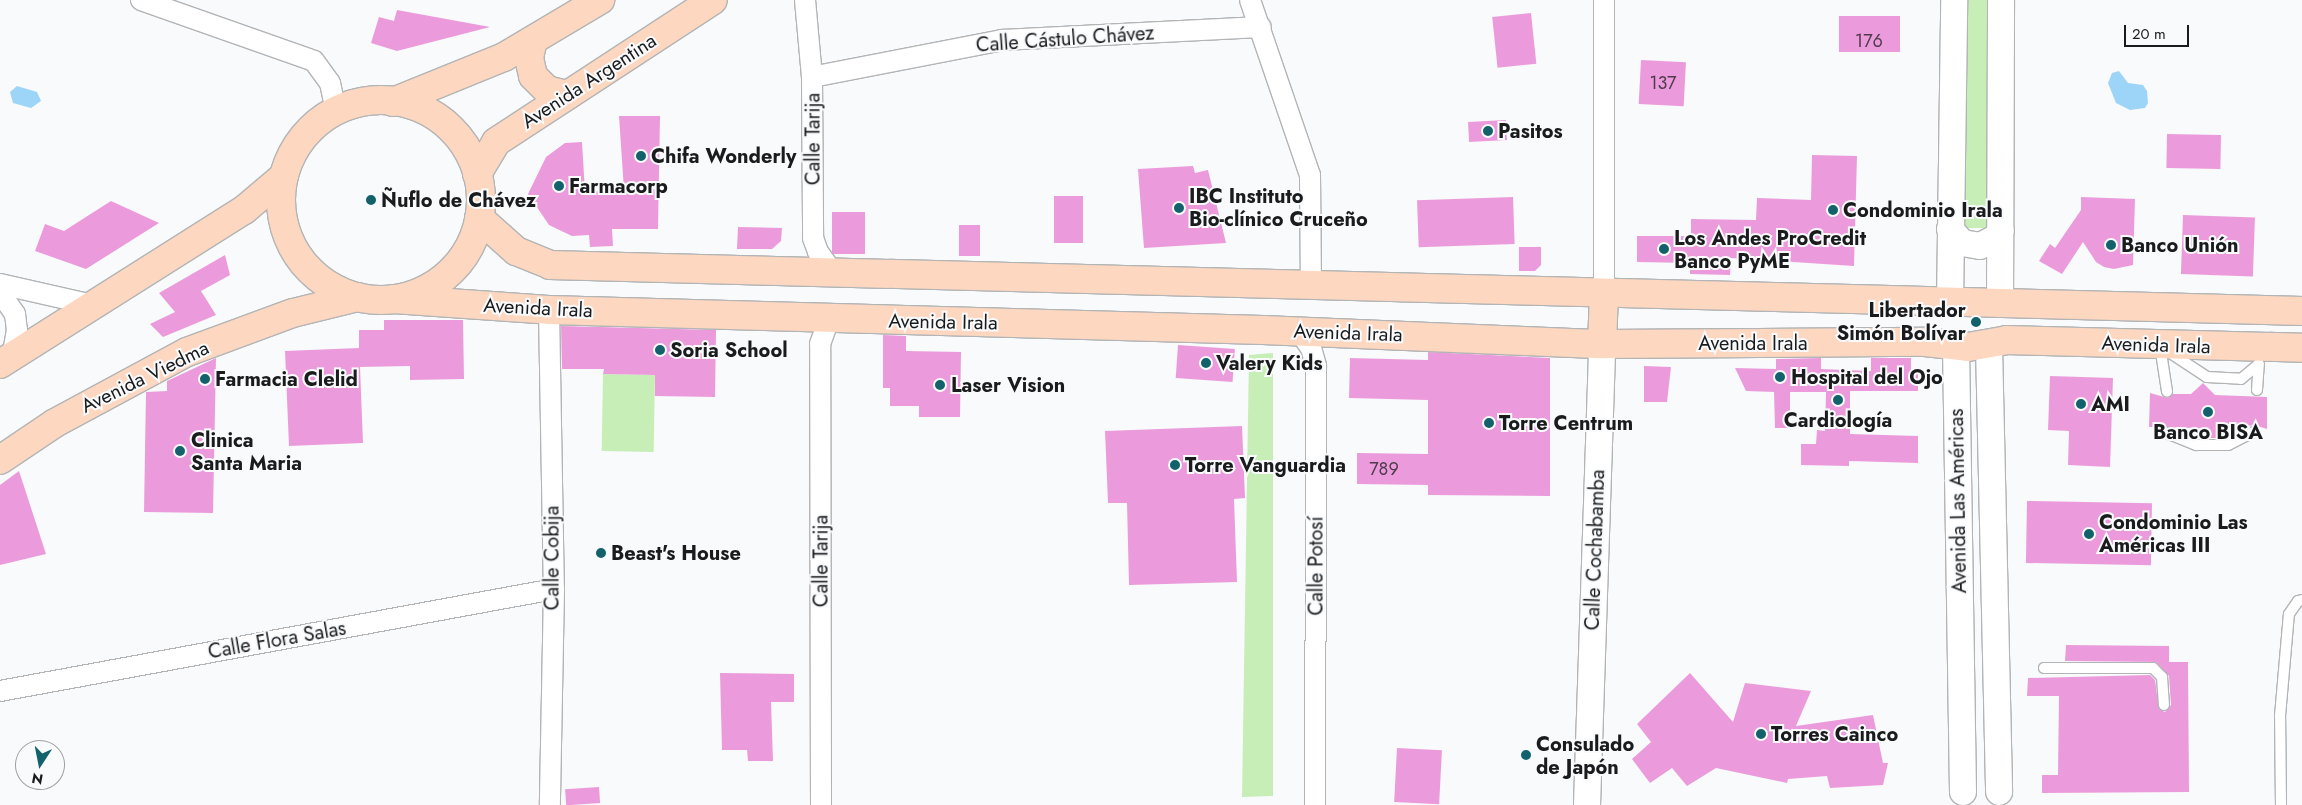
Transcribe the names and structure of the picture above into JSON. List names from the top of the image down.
{
  "streets": {
    "main road": [
      "Avenida Argentina",
      "Avenida Irala",
      "Avenida Viedma",
      "Avenida Las Américas",
      "Calle Cochabamba"
    ],
    "street": [
      "Calle Cástulo Chávez",
      "Calle Tarija",
      "Calle Cobija",
      "Calle Potosí",
      "Calle Flora Salas"
    ]
  },
  "crossings": [
    ["Calle Cástulo Chávez", "Calle Tarija"],
    ["Calle Tarija", "Avenida Irala"],
    ["Avenida Irala", "Avenida Viedma"],
    ["Avenida Irala", "Avenida Las Américas"],
    ["Avenida Irala", "Calle Cochabamba"],
    ["Avenida Irala", "Calle Cobija"],
    ["Avenida Irala", "Calle Potosí"],
    ["Calle Cobija", "Calle Flora Salas"]
  ],
  "places": [
    "Pasitos",
    "Chifa Wonderly",
    "Farmacorp",
    "Ñuflo de Chávez",
    "IBC Instituto Bio-clínico Cruceño",
    "Condominio Irala",
    "Banco Unión",
    "Los Andes ProCredit Banco PyME",
    "Libertador Simón Bolívar",
    "Soria School",
    "Valery Kids",
    "Hospital del Ojo",
    "Farmacia Clelid",
    "Laser Vision",
    "Cardiología",
    "AMI",
    "Banco BISA",
    "Torre Centrum",
    "Clinica Santa Maria",
    "Torre Vanguardia",
    "Condominio Las Américas III",
    "Beast's House",
    "Torres Cainco",
    "Consulado de Japón"
  ],
  "house_numbers": ["176", "137", "789"],
  "scale_bar": "20 m",
  "north": "bottom"
}
